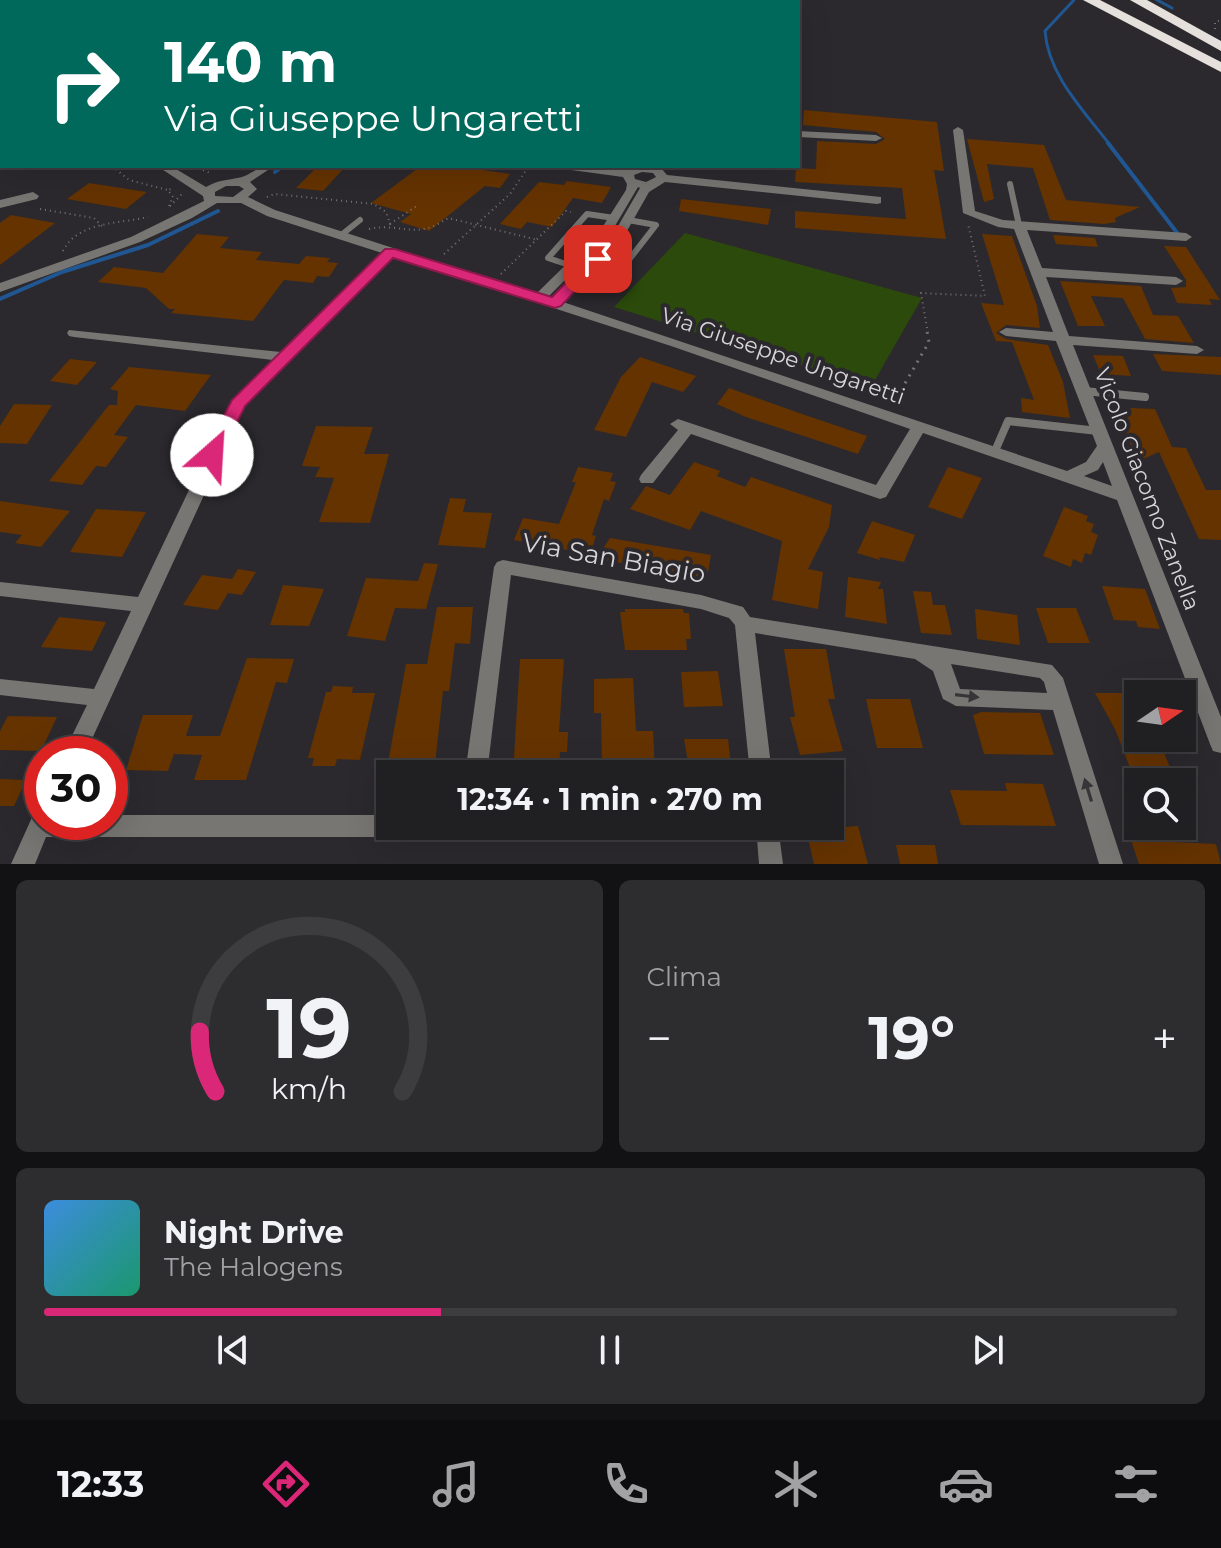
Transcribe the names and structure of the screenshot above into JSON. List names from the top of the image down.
{
  "streets": {
    "street": ["Via Giuseppe Ungaretti", "Vicolo Giacomo Zanella", "Via San Biagio"]
  },
  "crossings": [
    ["Via Giuseppe Ungaretti", "Vicolo Giacomo Zanella"]
  ],
  "north": "right",
  "page": {
    "turn": ["140 m", "Via Giuseppe Ungaretti"],
    "limit": "30",
    "trip": "12:34 · 1 min · 270 m",
    "tile": "Clima",
    "heat": ["−", "19°", "+"],
    "song": ["Night Drive", "The Halogens"],
    "tabs": "12:33",
    "gauge": ["19", "km/h"]
  }
}
